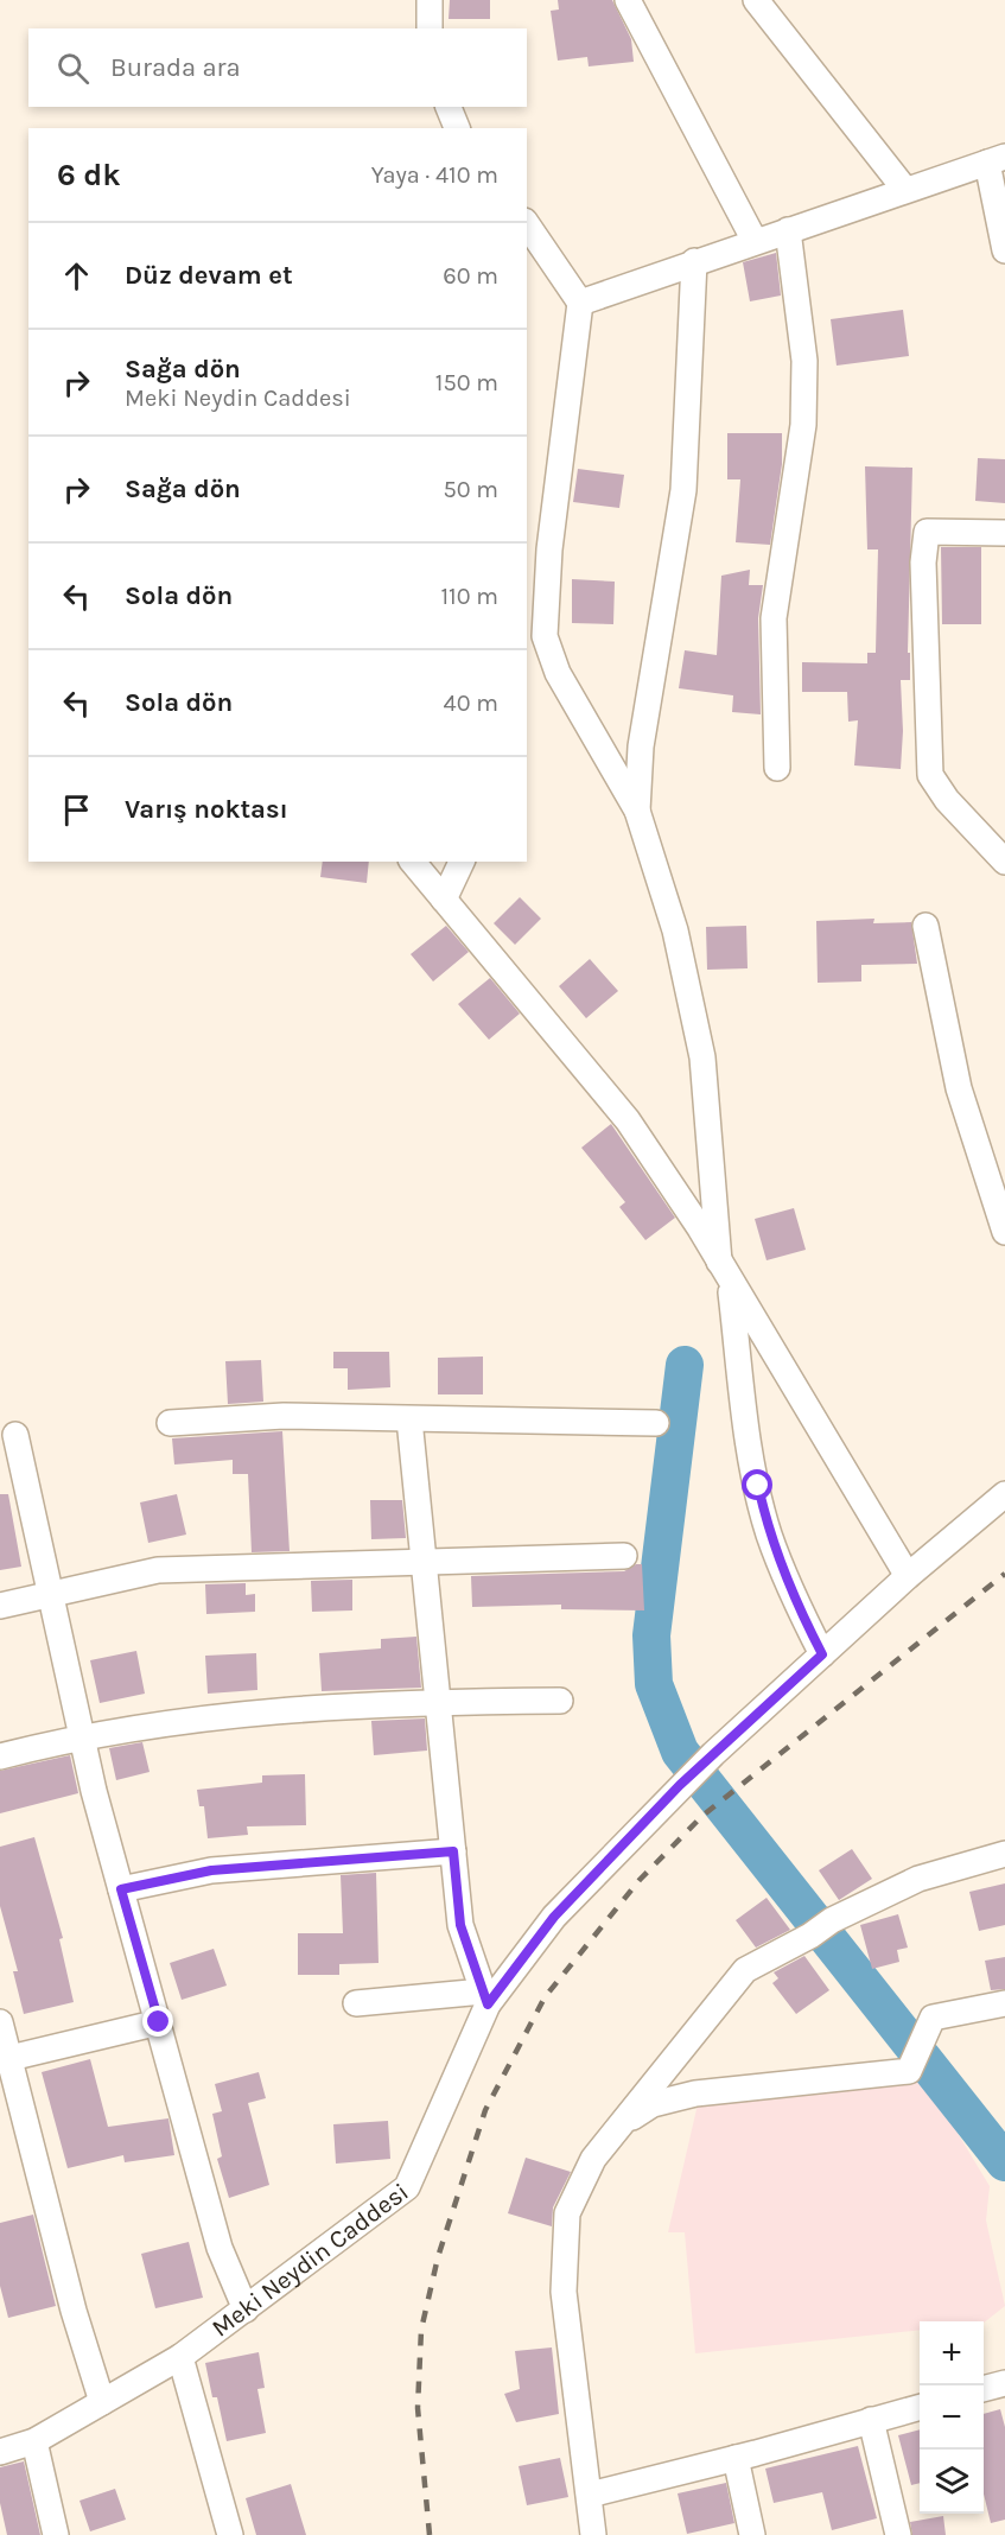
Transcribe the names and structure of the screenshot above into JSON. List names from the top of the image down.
{
  "streets": {
    "street": ["Meki Neydin Caddesi"]
  },
  "page": {
    "search": "Burada ara",
    "heading": ["6 dk", "Yaya · 410 m"],
    "list": [
      ["Düz devam et", "60 m"],
      ["Sağa dön", "Meki Neydin Caddesi", "150 m"],
      ["Sağa dön", "50 m"],
      ["Sola dön", "110 m"],
      ["Sola dön", "40 m"],
      "Varış noktası"
    ],
    "map_buttons": ["+", "−"]
  }
}
